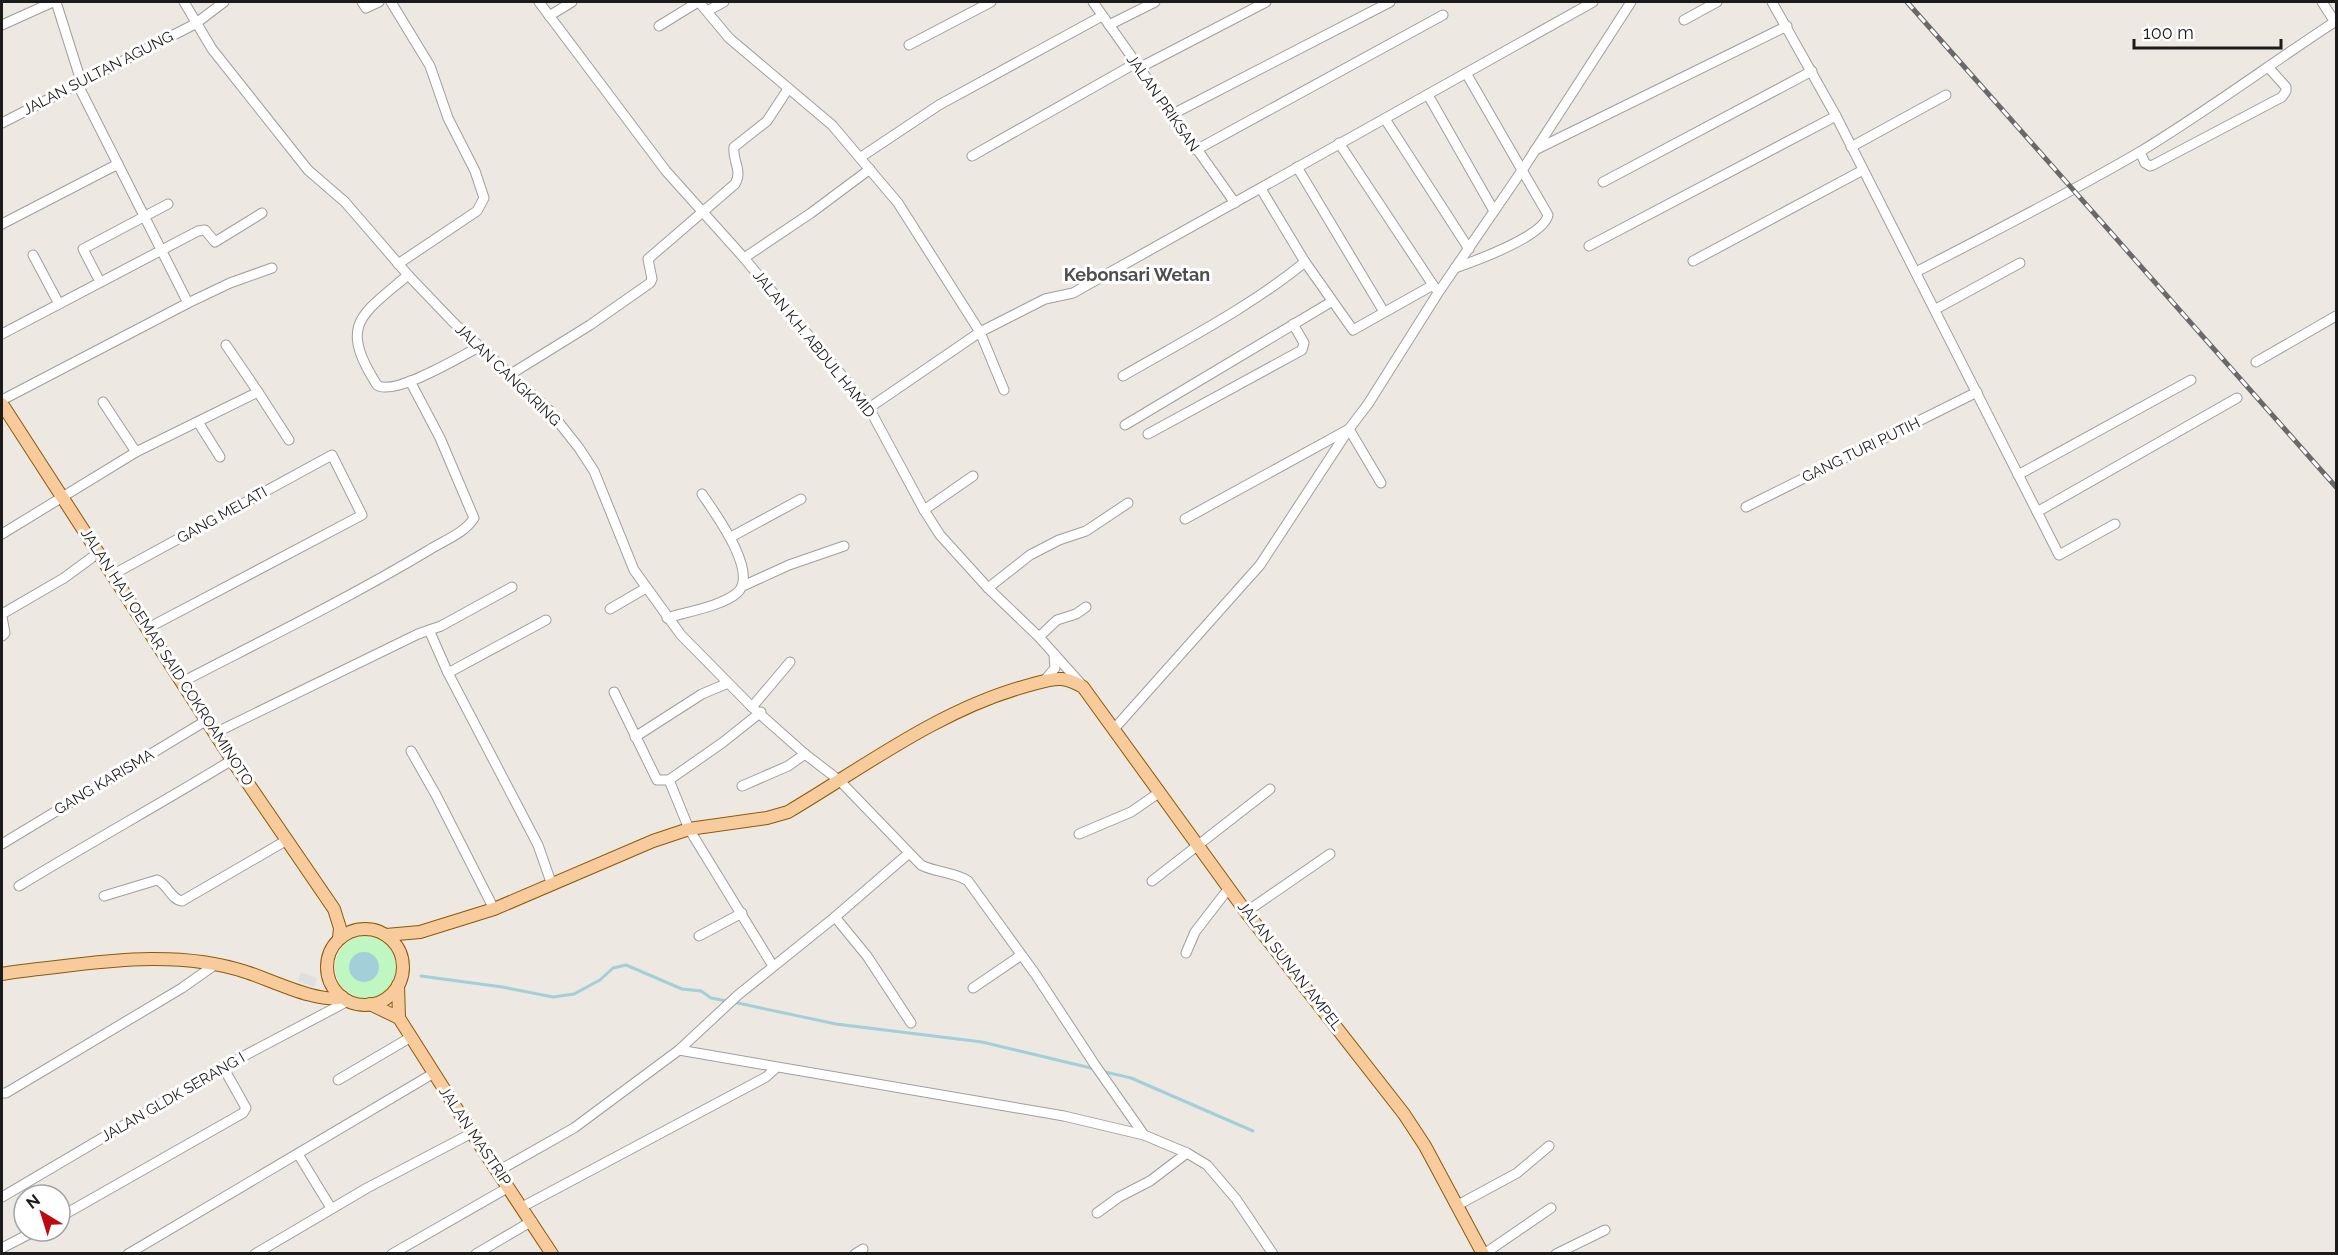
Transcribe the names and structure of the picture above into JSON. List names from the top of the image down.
{
  "streets": {
    "main road": ["JALAN HAJI OEMAR SAID COKROAMINOTO", "JALAN SUNAN AMPEL", "JALAN MASTRIP"],
    "street": [
      "JALAN SULTAN AGUNG",
      "JALAN PRIKSAN",
      "JALAN K.H. ABDUL HAMID",
      "JALAN CANGKRING",
      "GANG TURI PUTIH",
      "GANG MELATI",
      "GANG KARISMA",
      "JALAN GLDK SERANG I"
    ]
  },
  "crossings": [
    ["JALAN SULTAN AGUNG", "JALAN CANGKRING"],
    ["JALAN K.H. ABDUL HAMID", "JALAN SUNAN AMPEL"],
    ["GANG MELATI", "JALAN HAJI OEMAR SAID COKROAMINOTO"],
    ["JALAN HAJI OEMAR SAID COKROAMINOTO", "GANG KARISMA"]
  ],
  "districts": ["Kebonsari Wetan"],
  "scale_bar": "100 m",
  "north": "top left"
}
